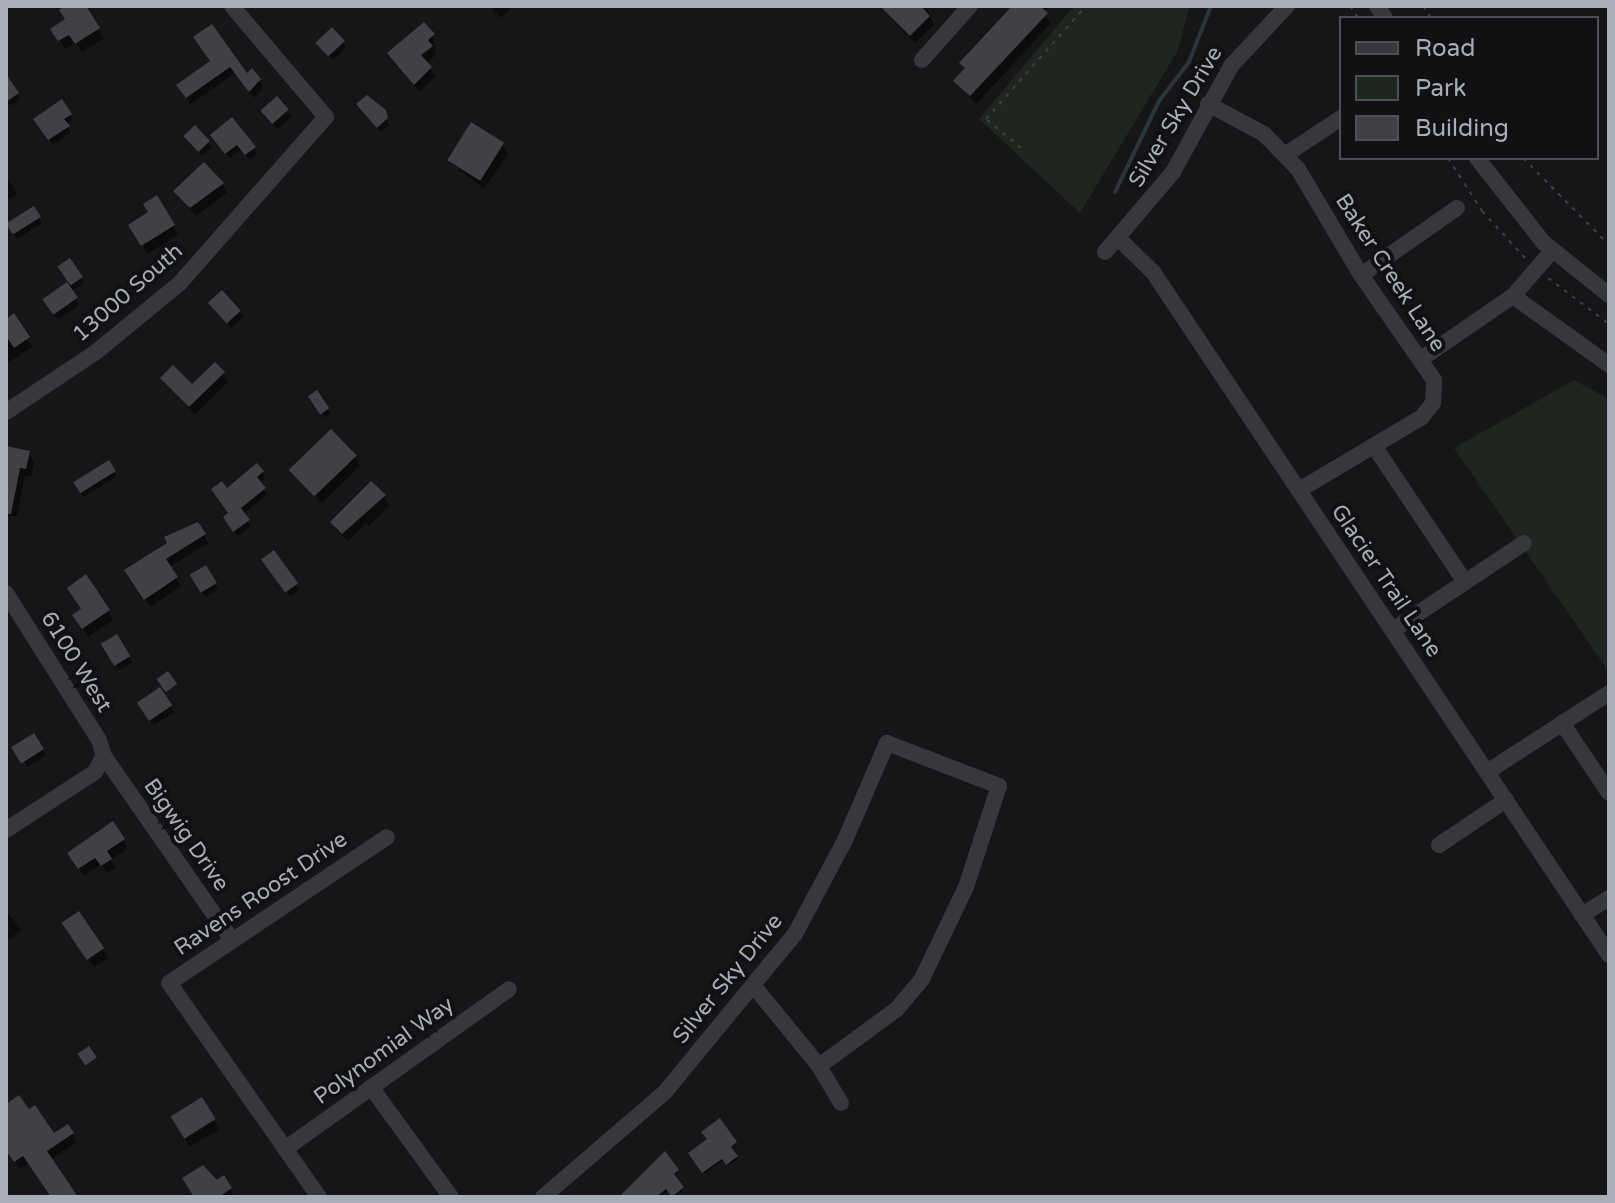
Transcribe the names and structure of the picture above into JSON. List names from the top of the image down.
{
  "streets": {
    "street": [
      "Silver Sky Drive",
      "Baker Creek Lane",
      "13000 South",
      "Glacier Trail Lane",
      "6100 West",
      "Bigwig Drive",
      "Ravens Roost Drive",
      "Polynomial Way"
    ]
  },
  "crossings": [
    ["Silver Sky Drive", "Baker Creek Lane"],
    ["Silver Sky Drive", "Glacier Trail Lane"],
    ["Baker Creek Lane", "Glacier Trail Lane"],
    ["6100 West", "Bigwig Drive"],
    ["Bigwig Drive", "Ravens Roost Drive"],
    ["Ravens Roost Drive", "Polynomial Way"]
  ],
  "legend": ["Road", "Park", "Building"]
}
